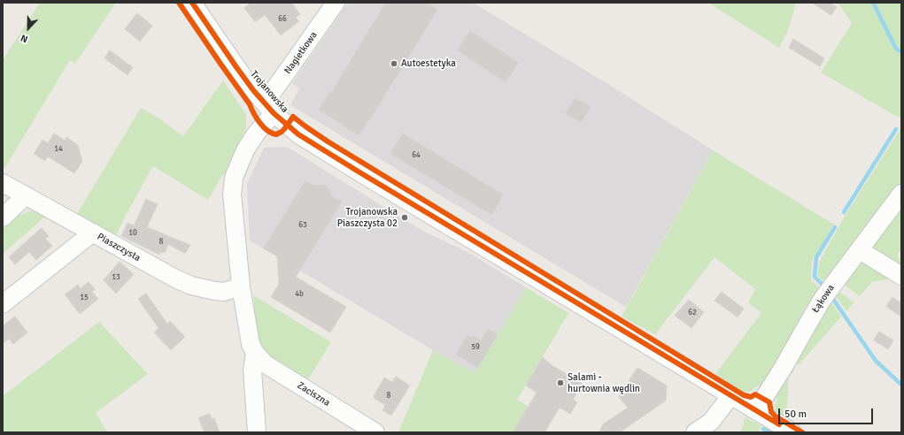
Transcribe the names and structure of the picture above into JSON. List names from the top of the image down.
{
  "streets": {
    "street": [
      "Nagietkowa",
      "Trojanowska",
      "Piaszczysta",
      "Łąkowa",
      "Zaciszna"
    ]
  },
  "crossings": [
    ["Nagietkowa", "Trojanowska"],
    ["Trojanowska", "Łąkowa"]
  ],
  "places": ["Autoestetyka", "Trojanowska Piaszczysta 02", "Salami - hurtownia wędlin"],
  "house_numbers": [
    "66",
    "14",
    "64",
    "63",
    "10",
    "8",
    "13",
    "4b",
    "15",
    "62",
    "59",
    "8"
  ],
  "scale_bar": "50 m",
  "north": "bottom"
}
